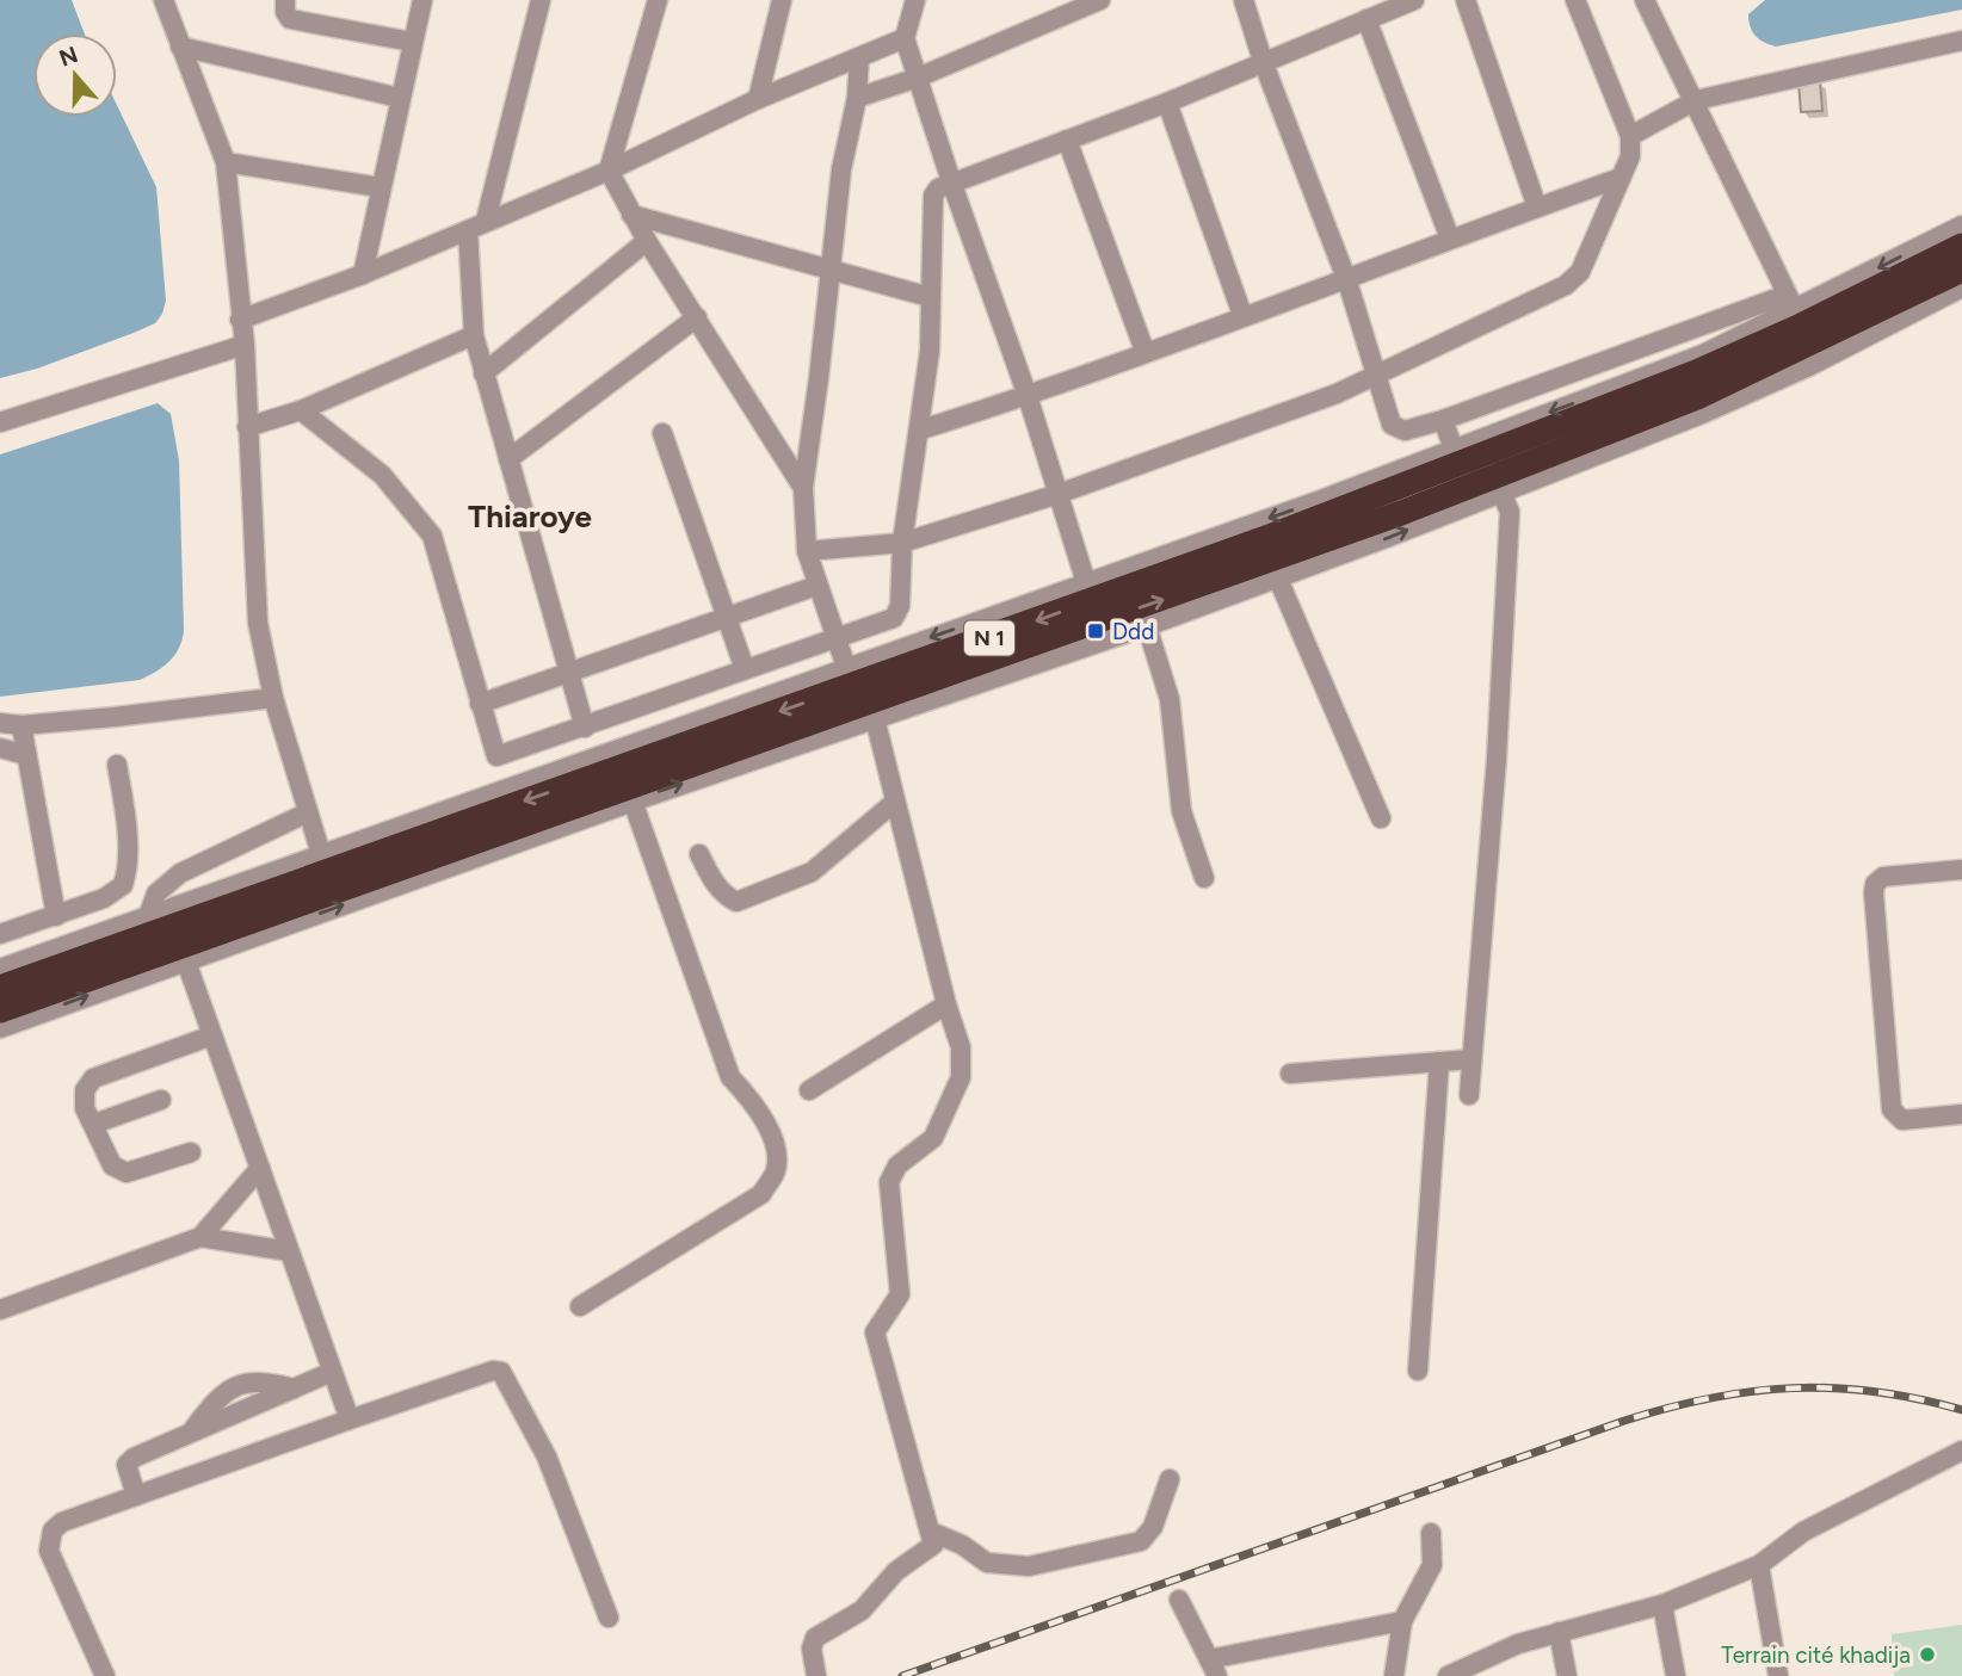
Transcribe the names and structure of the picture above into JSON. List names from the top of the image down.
{
  "streets": {
    "highway": ["N 1"]
  },
  "districts": ["Thiaroye"],
  "places": {
    "transit": ["Ddd"],
    "other": ["Terrain cité khadija"]
  },
  "north": "top"
}
